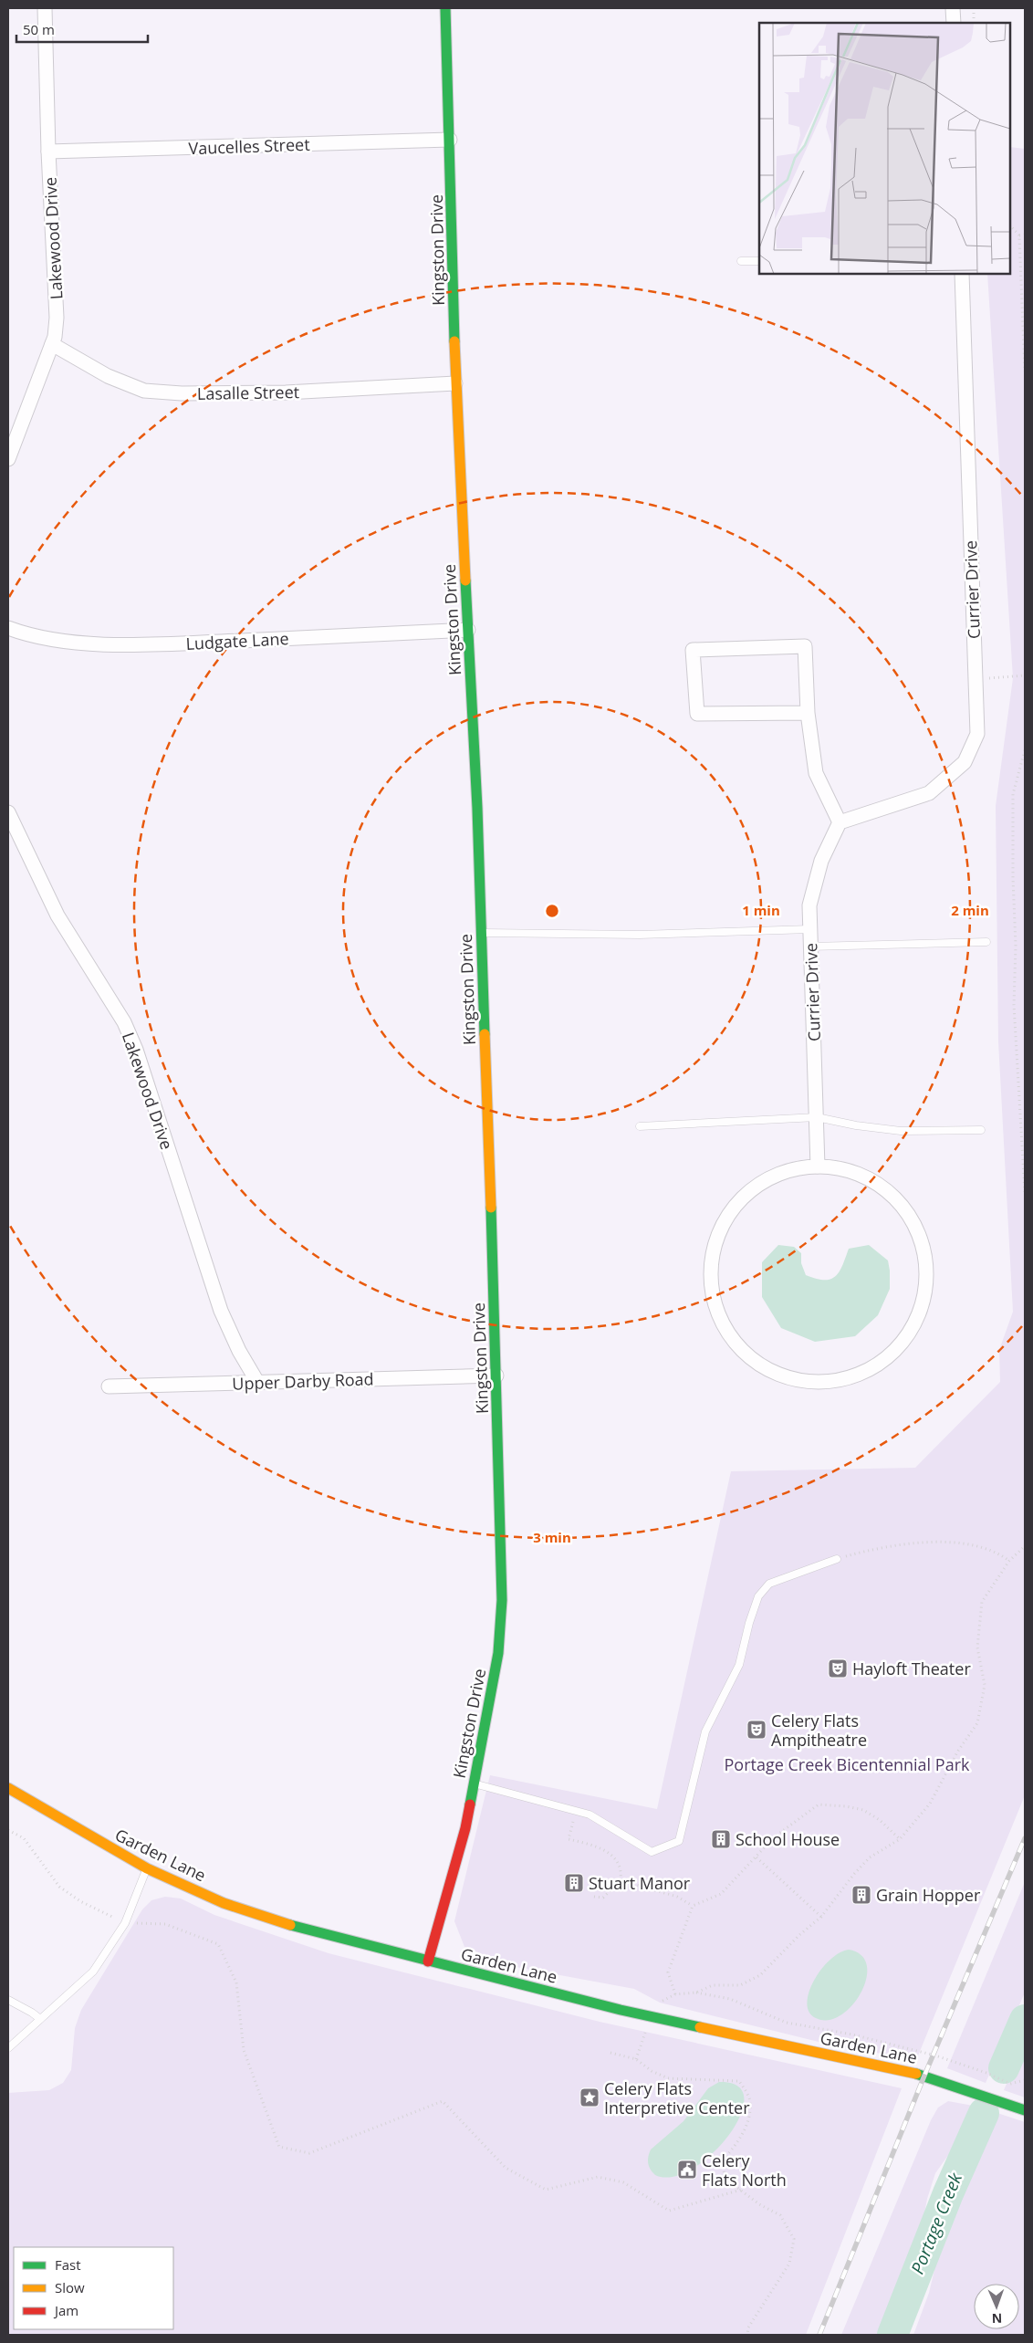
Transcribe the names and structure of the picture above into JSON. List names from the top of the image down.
{
  "streets": {
    "street": [
      "Vaucelles Street",
      "Lakewood Drive",
      "Kingston Drive",
      "Lasalle Street",
      "Currier Drive",
      "Ludgate Lane",
      "Upper Darby Road",
      "Garden Lane"
    ]
  },
  "crossings": [
    ["Vaucelles Street", "Lakewood Drive"],
    ["Vaucelles Street", "Kingston Drive"],
    ["Lakewood Drive", "Lasalle Street"],
    ["Lakewood Drive", "Upper Darby Road"],
    ["Kingston Drive", "Lasalle Street"],
    ["Kingston Drive", "Ludgate Lane"],
    ["Kingston Drive", "Upper Darby Road"],
    ["Kingston Drive", "Garden Lane"]
  ],
  "water": ["Portage Creek"],
  "parks": ["Portage Creek Bicentennial Park"],
  "places": {
    "theatre": ["Hayloft Theater", "Celery Flats Ampitheatre"],
    "building": ["School House", "Stuart Manor", "Grain Hopper"],
    "place": ["Celery Flats Interpretive Center"],
    "public building": ["Celery Flats North"]
  },
  "legend": ["Fast", "Slow", "Jam"],
  "scale_bar": "50 m",
  "north": "bottom",
  "rings": ["1 min", "2 min", "3 min"]
}
